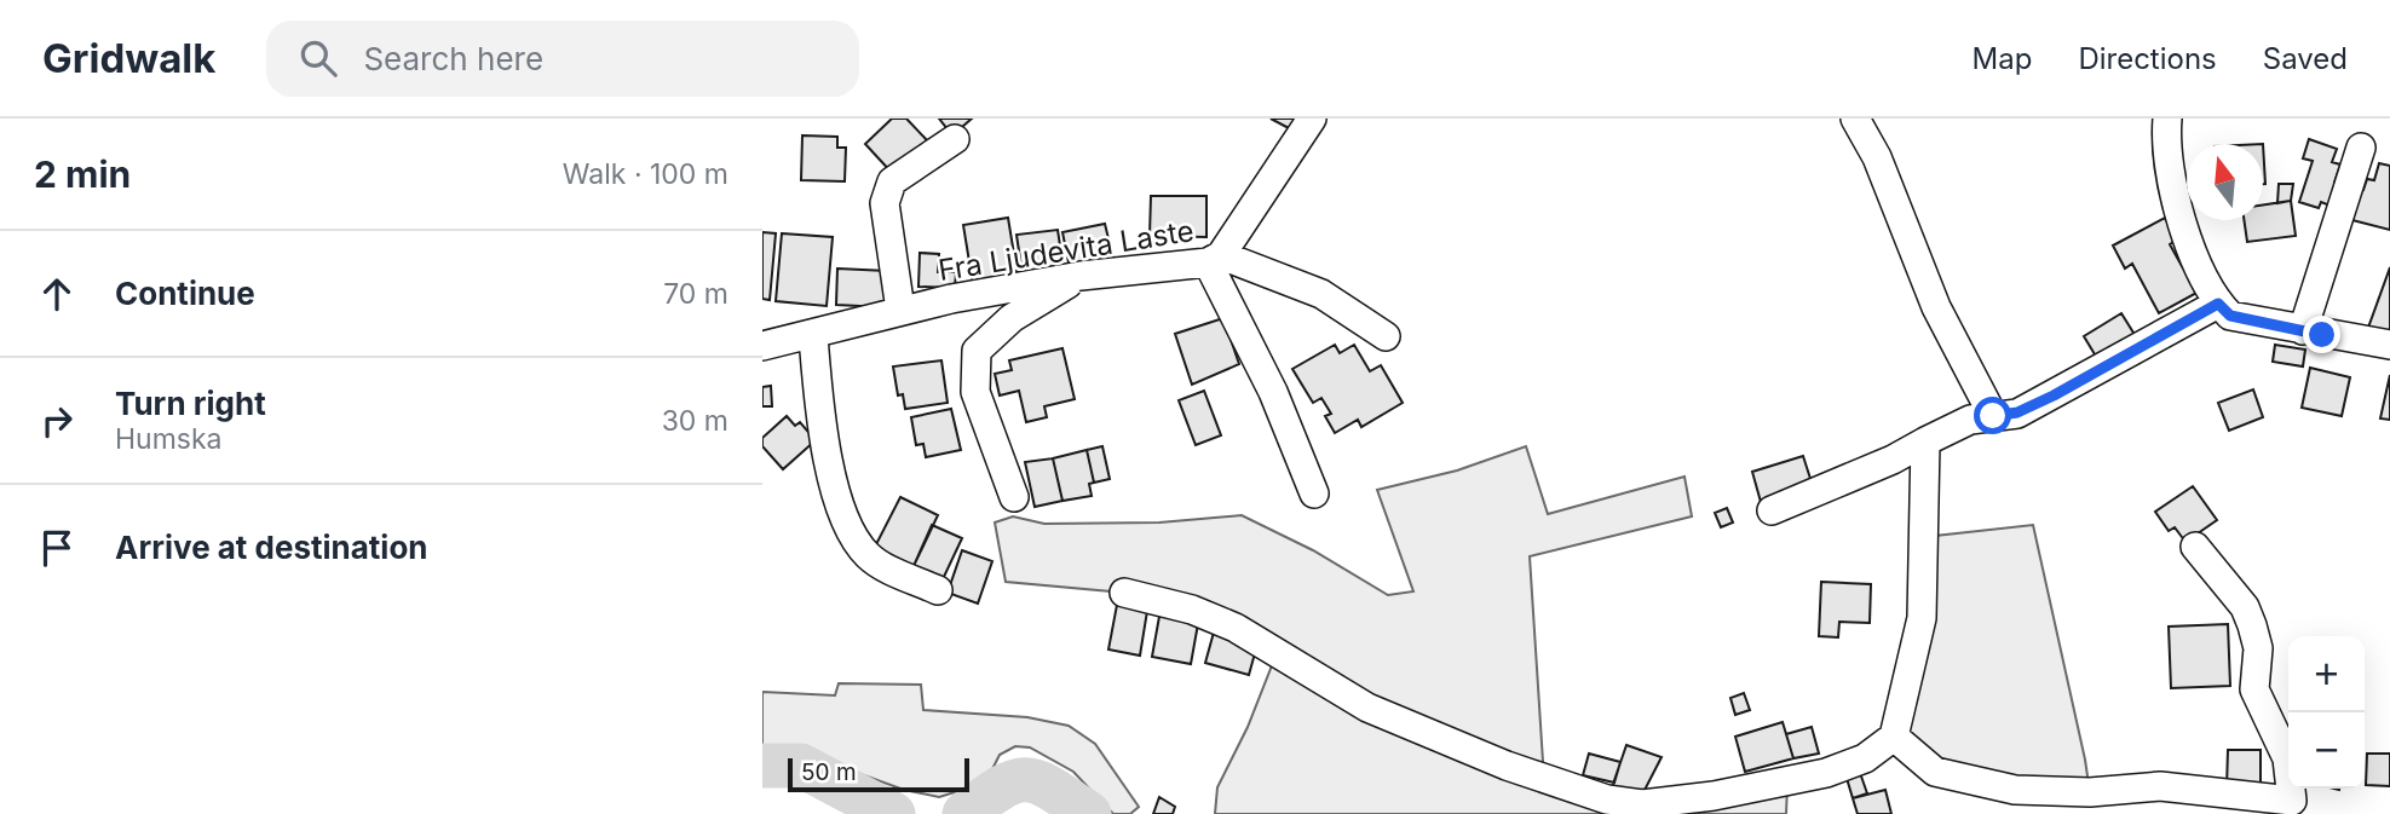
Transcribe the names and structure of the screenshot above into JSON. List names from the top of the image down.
{
  "streets": {
    "street": ["Fra Ljudevita Laste"]
  },
  "scale_bar": "50 m",
  "north": "top",
  "page": {
    "header": "Gridwalk",
    "search": "Search here",
    "nav": ["Map", "Directions", "Saved"],
    "heading": ["2 min", "Walk · 100 m"],
    "list": [
      ["Continue", "70 m"],
      ["Turn right", "Humska", "30 m"],
      "Arrive at destination"
    ],
    "map_buttons": ["+", "−"],
    "scale": "50 m"
  }
}
